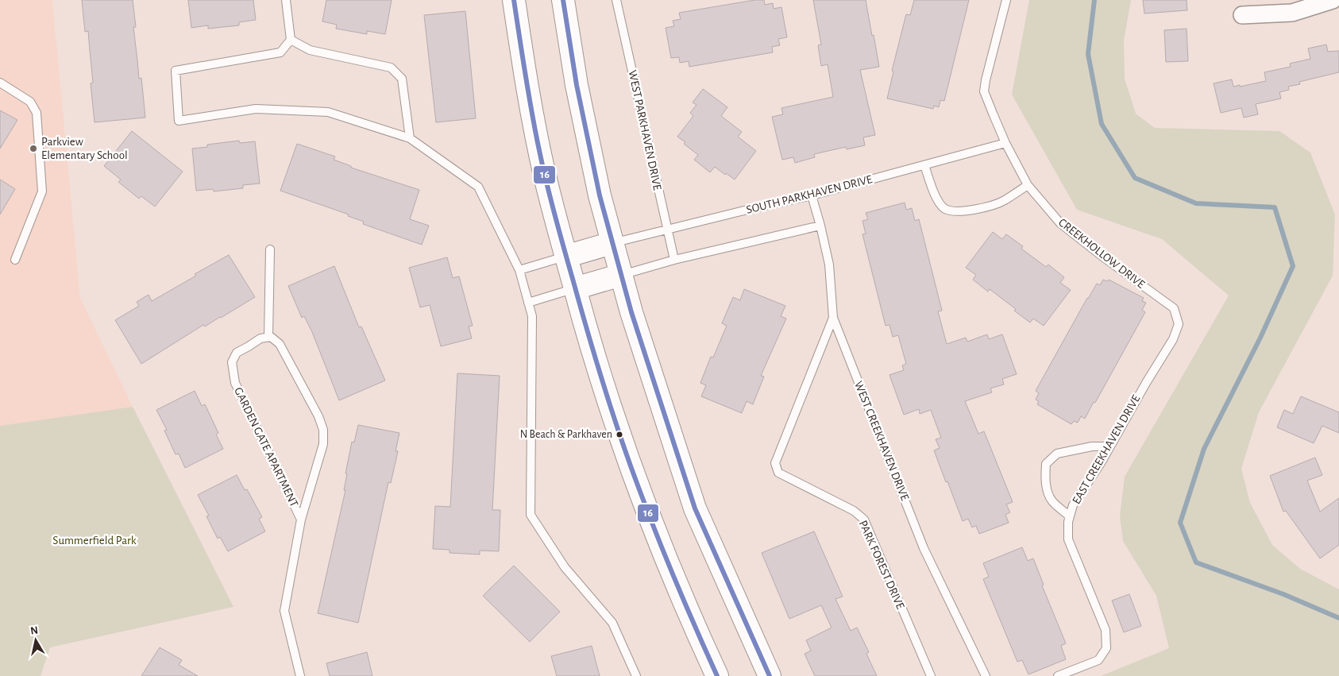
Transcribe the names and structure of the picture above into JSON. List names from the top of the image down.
{
  "streets": {
    "lane": [
      "WEST PARKHAVEN DRIVE",
      "SOUTH PARKHAVEN DRIVE",
      "CREEKHOLLOW DRIVE",
      "WEST CREEKHAVEN DRIVE",
      "GARDEN GATE APARTMENT",
      "EAST CREEKHAVEN DRIVE",
      "PARK FOREST DRIVE"
    ]
  },
  "crossings": [
    ["WEST PARKHAVEN DRIVE", "SOUTH PARKHAVEN DRIVE"],
    ["SOUTH PARKHAVEN DRIVE", "CREEKHOLLOW DRIVE"],
    ["SOUTH PARKHAVEN DRIVE", "WEST CREEKHAVEN DRIVE"],
    ["CREEKHOLLOW DRIVE", "EAST CREEKHAVEN DRIVE"],
    ["WEST CREEKHAVEN DRIVE", "PARK FOREST DRIVE"]
  ],
  "parks": ["Summerfield Park"],
  "places": ["Parkview Elementary School", "N Beach & Parkhaven"],
  "lines": ["transit line 16"],
  "north": "top"
}
